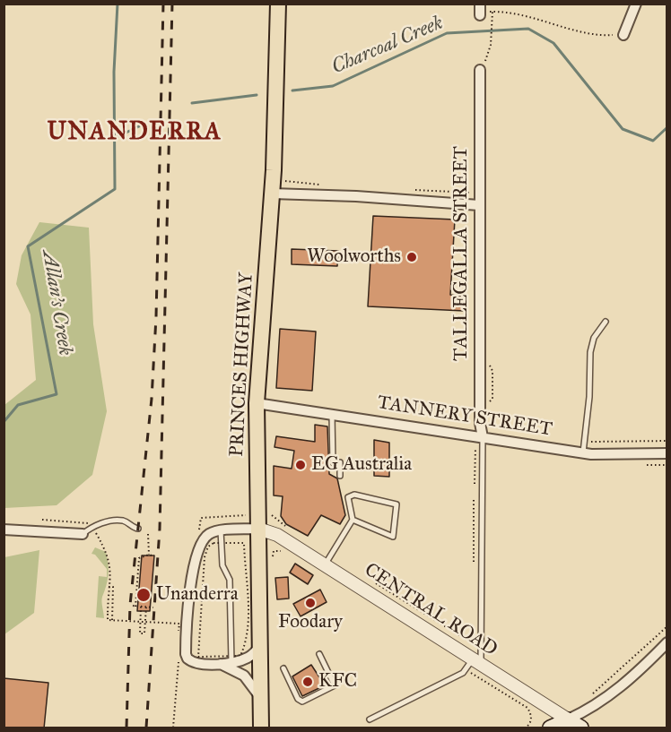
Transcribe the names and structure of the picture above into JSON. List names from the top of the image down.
{
  "streets": {
    "main road": ["PRINCES HIGHWAY", "CENTRAL ROAD"],
    "street": ["TALLEGALLA STREET", "TANNERY STREET"]
  },
  "crossings": [
    ["TALLEGALLA STREET", "TANNERY STREET"],
    ["PRINCES HIGHWAY", "TANNERY STREET"],
    ["PRINCES HIGHWAY", "CENTRAL ROAD"]
  ],
  "districts": ["UNANDERRA"],
  "water": ["Charcoal Creek", "Allan's Creek"],
  "places": [
    "Woolworths",
    "EG Australia",
    "Unanderra",
    "Foodary",
    "KFC"
  ]
}
